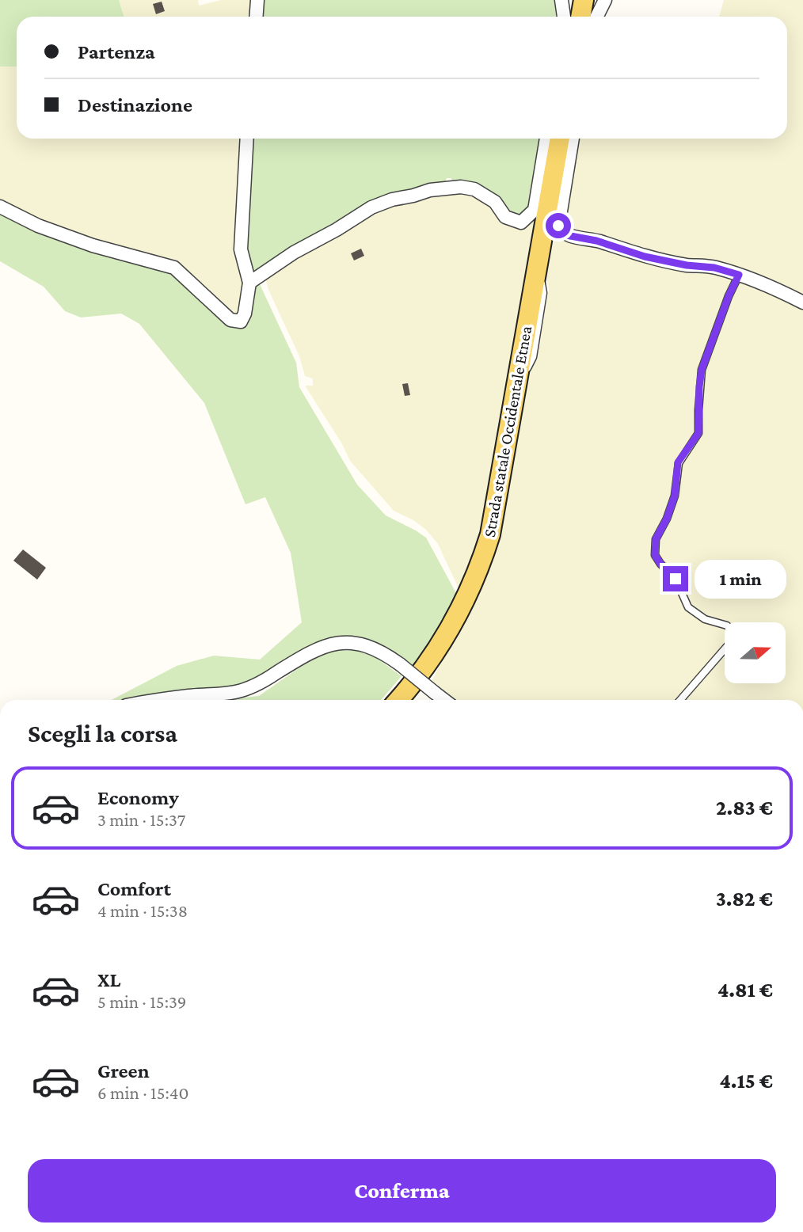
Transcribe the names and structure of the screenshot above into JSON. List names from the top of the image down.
{
  "streets": {
    "main road": ["Strada statale Occidentale Etnea"]
  },
  "north": "right",
  "page": {
    "banner": ["Partenza", "Destinazione"],
    "bubble": "1 min",
    "heading": "Scegli la corsa",
    "list": [
      {
        "name": "Economy",
        "note": "3 min · 15:37",
        "value": "2.83 €"
      },
      {
        "name": "Comfort",
        "note": "4 min · 15:38",
        "value": "3.82 €"
      },
      {
        "name": "XL",
        "note": "5 min · 15:39",
        "value": "4.81 €"
      },
      {
        "name": "Green",
        "note": "6 min · 15:40",
        "value": "4.15 €"
      }
    ],
    "buttons": "Conferma"
  }
}
